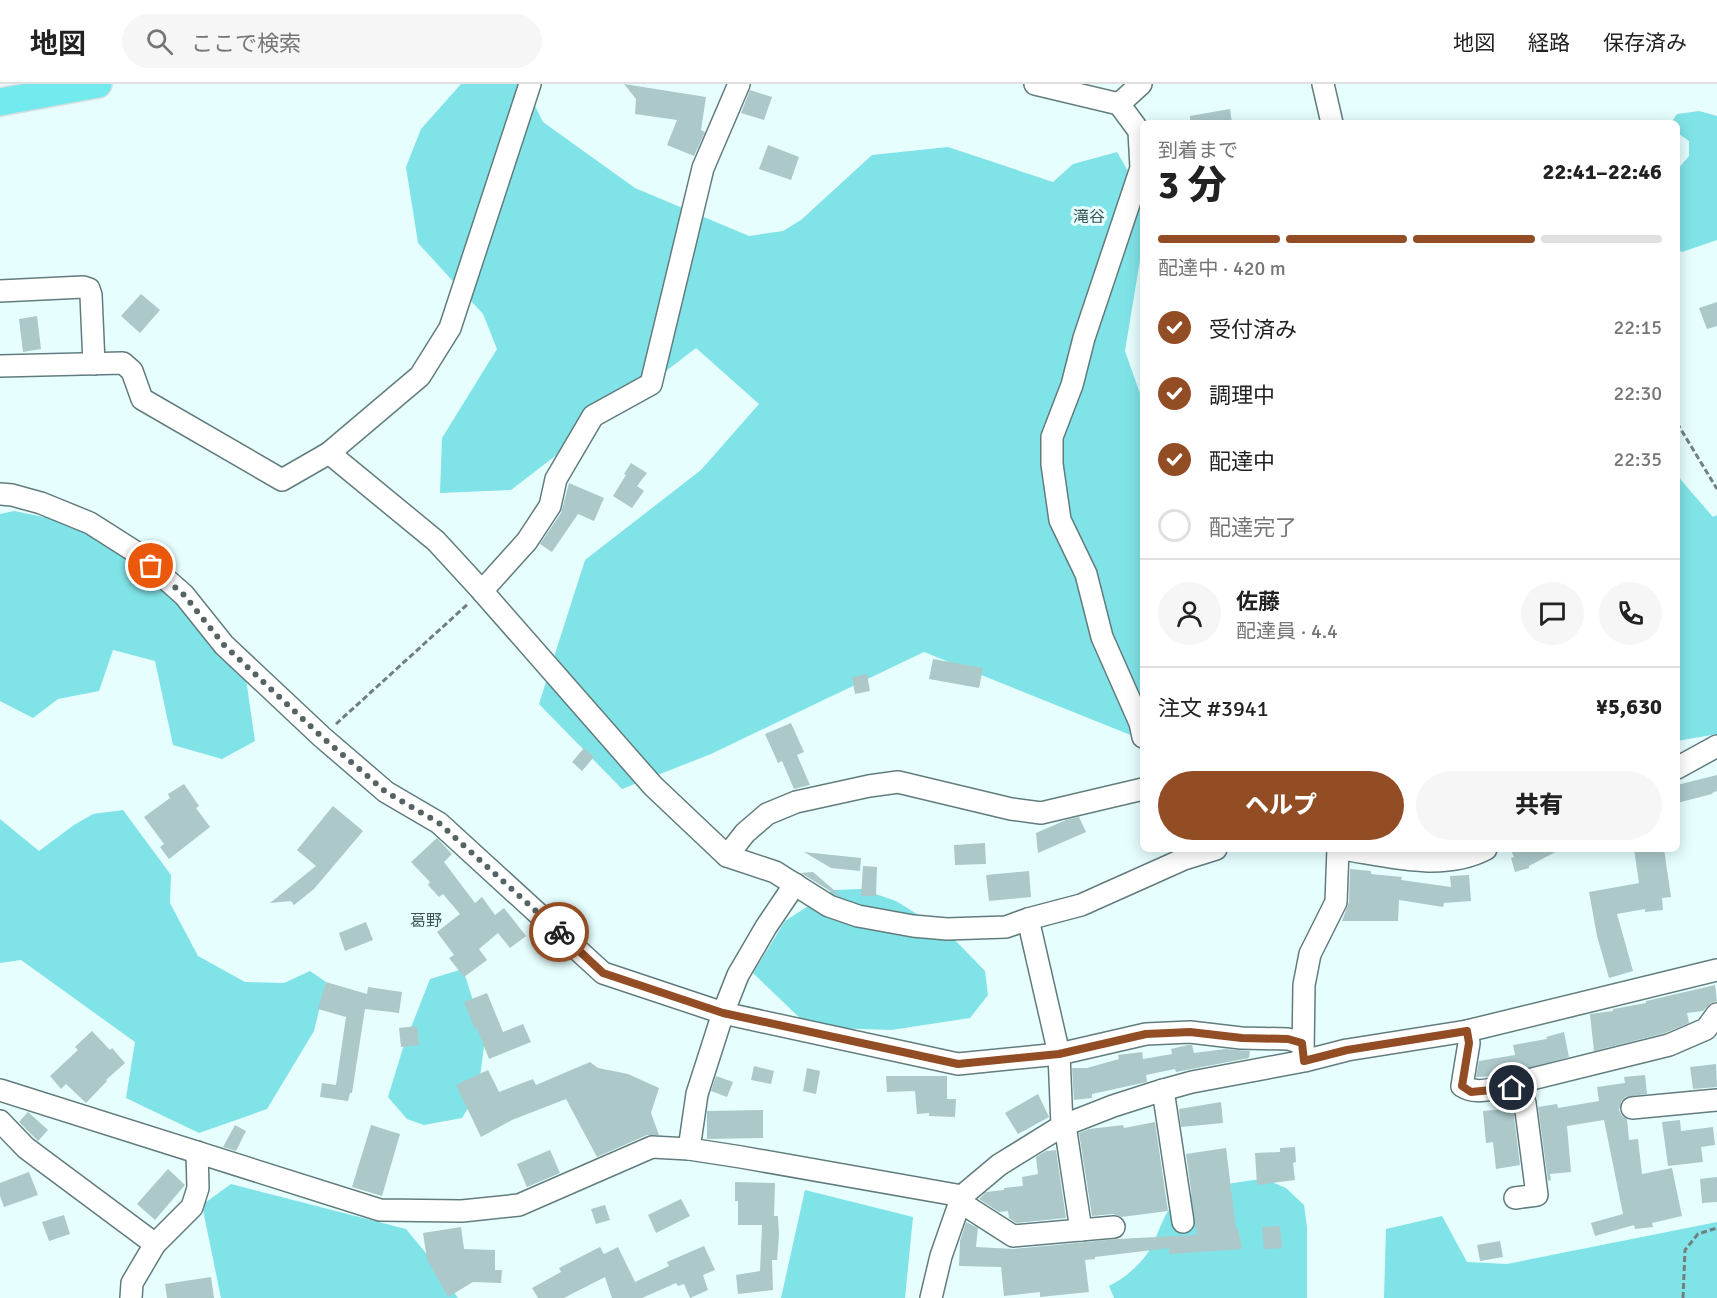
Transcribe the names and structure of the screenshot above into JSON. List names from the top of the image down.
{
  "districts": ["滝谷", "葛野"],
  "page": {
    "header": "地図",
    "search": "ここで検索",
    "nav": ["地図", "経路", "保存済み"],
    "heading": ["3 分", "到着まで", "22:41–22:46"],
    "panel": [
      "佐藤",
      "配達員 · 4.4",
      "注文 #3941",
      "¥5,630"
    ],
    "bar": "配達中 · 420 m",
    "list": [
      ["受付済み", "22:15"],
      ["調理中", "22:30"],
      ["配達中", "22:35"],
      "配達完了"
    ],
    "buttons": ["ヘルプ", "共有"]
  }
}
